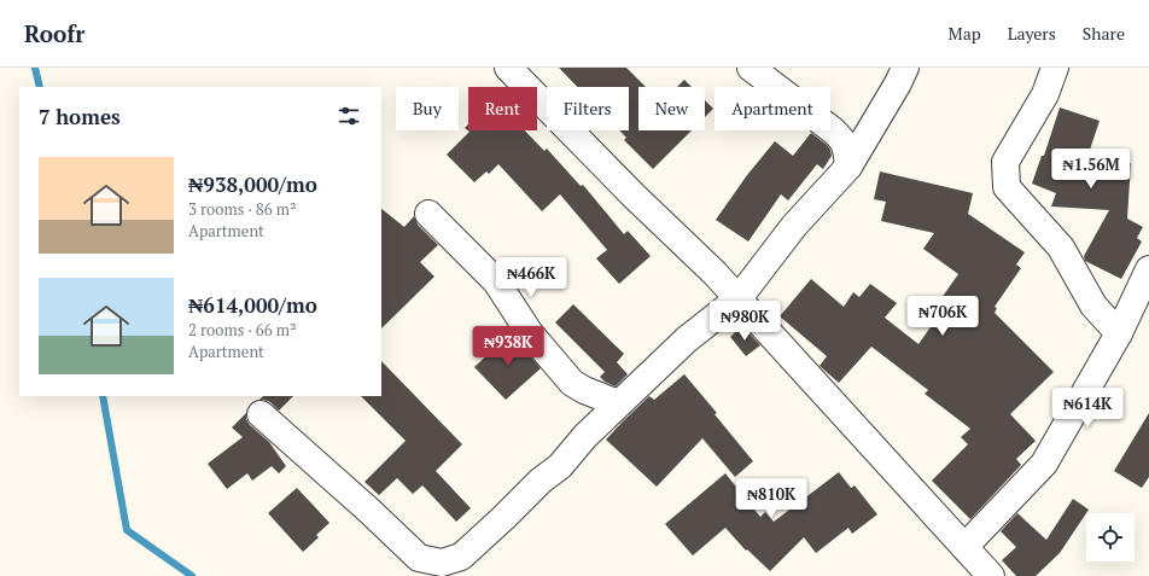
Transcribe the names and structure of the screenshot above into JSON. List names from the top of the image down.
{
  "page": {
    "header": "Roofr",
    "nav": ["Map", "Layers", "Share"],
    "chip": [
      "Buy",
      "Rent",
      "Filters",
      "New",
      "Apartment"
    ],
    "heading": "7 homes",
    "list": [
      {
        "name": "₦938,000/mo",
        "note": "3 rooms · 86 m² · Apartment"
      },
      {
        "name": "₦614,000/mo",
        "note": "2 rooms · 66 m² · Apartment"
      }
    ],
    "price": [
      "₦1.56M",
      "₦466K",
      "₦706K",
      "₦980K",
      "₦938K",
      "₦614K",
      "₦810K"
    ]
  }
}
